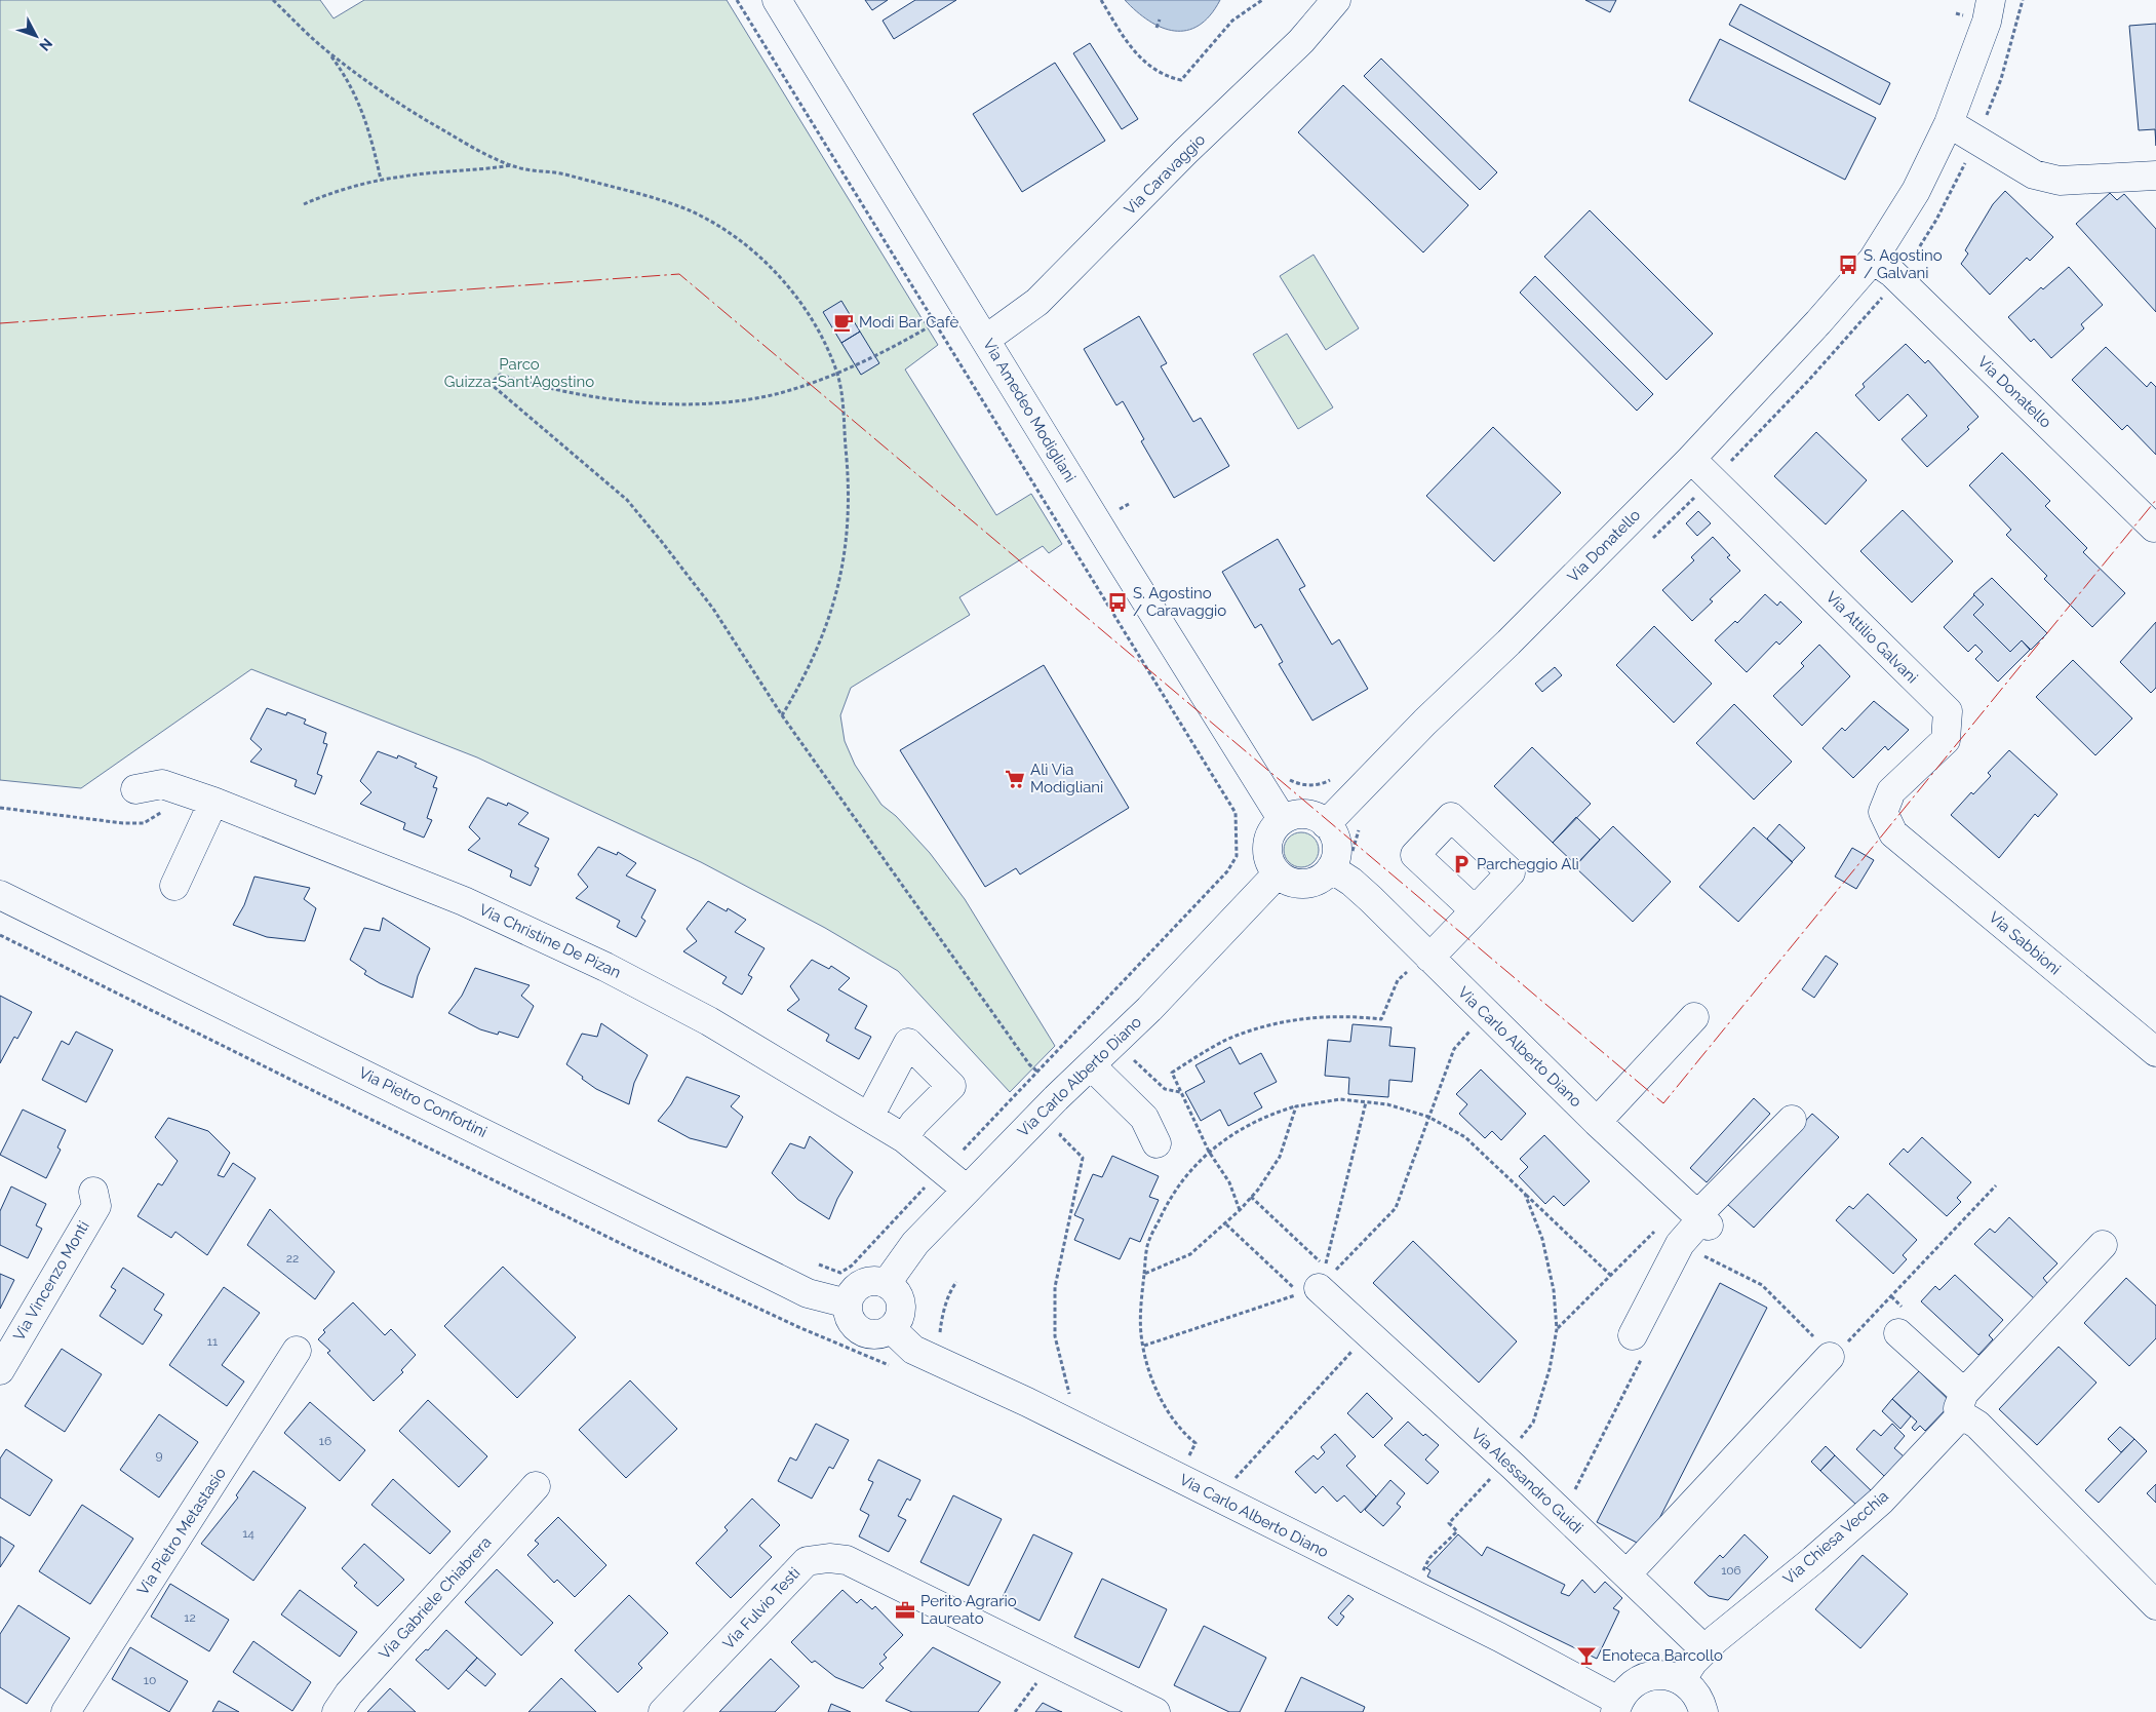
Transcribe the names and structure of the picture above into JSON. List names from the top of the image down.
{
  "streets": {
    "street": [
      "Via Caravaggio",
      "Via Donatello",
      "Via Amedeo Modigliani",
      "Via Attilio Galvani",
      "Via Christine De Pizan",
      "Via Sabbioni",
      "Via Carlo Alberto Diano",
      "Via Pietro Confortini",
      "Via Vincenzo Monti",
      "Via Alessandro Guidi",
      "Via Pietro Metastasio",
      "Via Chiesa Vecchia",
      "Via Gabriele Chiabrera",
      "Via Fulvio Testi"
    ]
  },
  "crossings": [
    ["Via Caravaggio", "Via Amedeo Modigliani"],
    ["Via Donatello", "Via Amedeo Modigliani"],
    ["Via Donatello", "Via Attilio Galvani"],
    ["Via Donatello", "Via Carlo Alberto Diano"],
    ["Via Amedeo Modigliani", "Via Carlo Alberto Diano"],
    ["Via Attilio Galvani", "Via Sabbioni"],
    ["Via Christine De Pizan", "Via Carlo Alberto Diano"],
    ["Via Carlo Alberto Diano", "Via Pietro Confortini"],
    ["Via Alessandro Guidi", "Via Chiesa Vecchia"]
  ],
  "parks": ["Parco Guizza-Sant'Agostino"],
  "places": {
    "bus stop": ["S. Agostino / Galvani", "S. Agostino / Caravaggio"],
    "cafe": ["Modi Bar Cafè"],
    "supermarket": ["Alì Via Modigliani"],
    "parking": ["Parcheggio Alì"],
    "office": ["Perito Agrario Laureato"],
    "bar": ["Enoteca Barcollo"]
  },
  "house_numbers": [
    "22",
    "11",
    "16",
    "9",
    "14",
    "106",
    "12",
    "10"
  ],
  "north": "bottom right"
}
